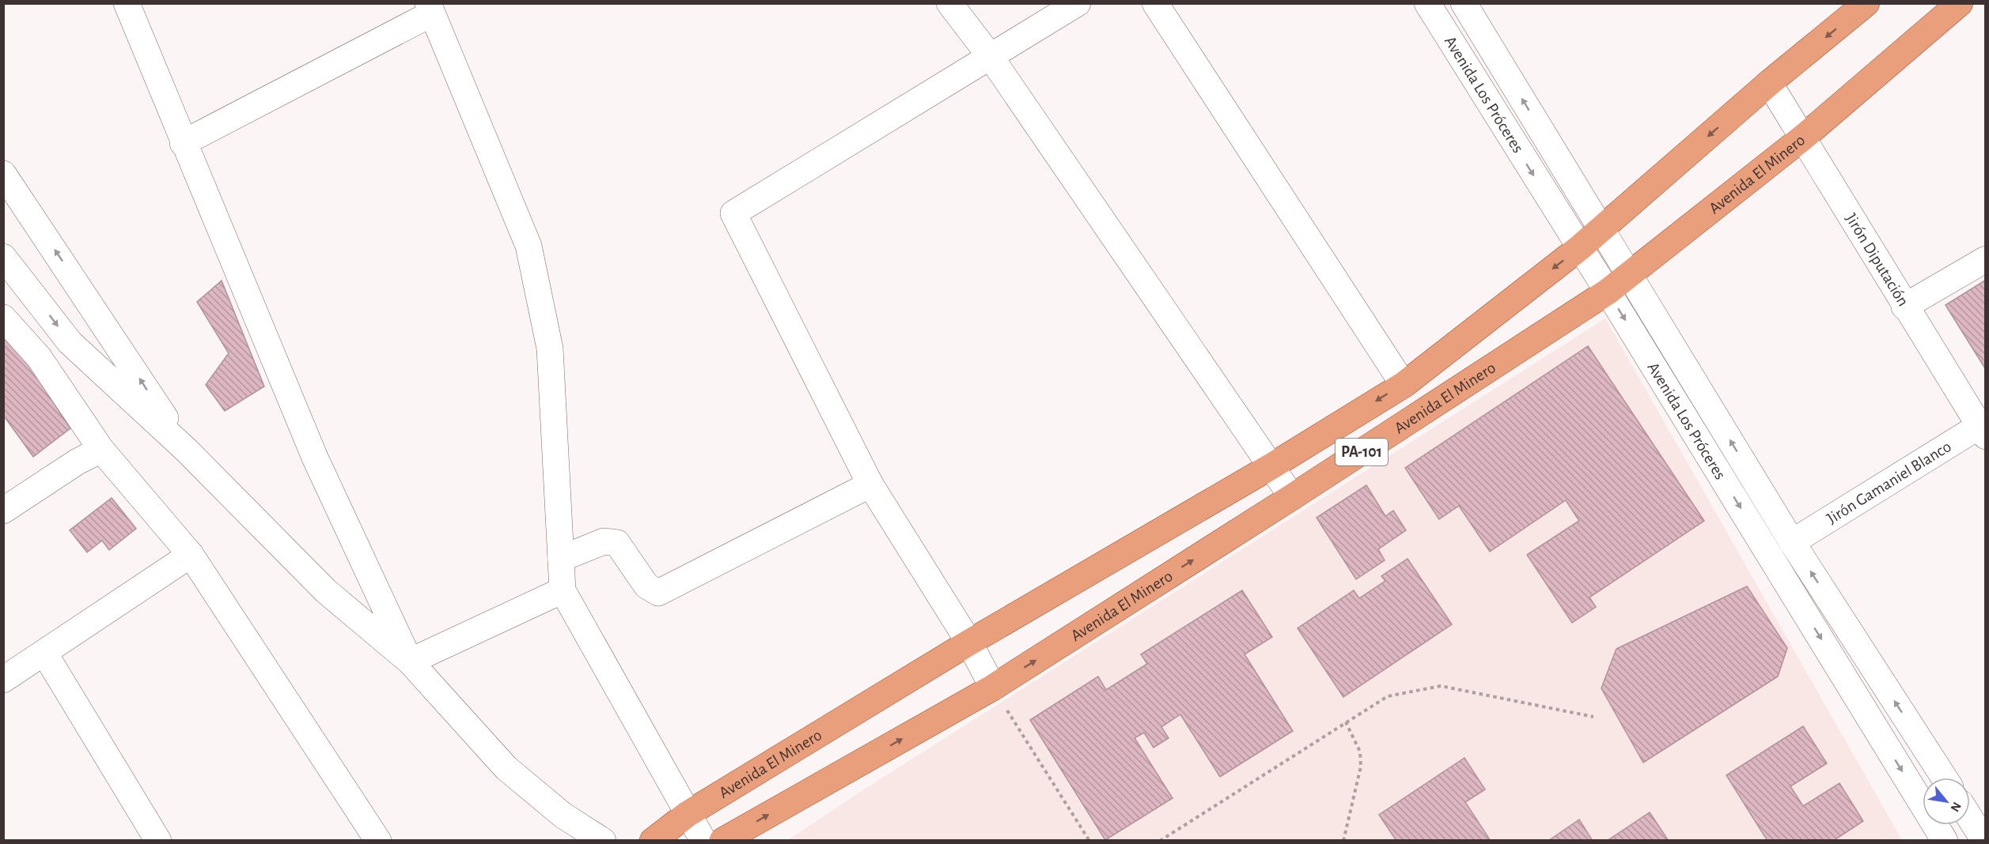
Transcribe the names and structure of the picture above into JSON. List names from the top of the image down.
{
  "streets": {
    "main road": ["Avenida El Minero", "PA-101"],
    "street": ["Avenida Los Próceres", "Jirón Diputación", "Jirón Gamaniel Blanco"]
  },
  "crossings": [
    ["Avenida Los Próceres", "Avenida El Minero"],
    ["Avenida Los Próceres", "Jirón Gamaniel Blanco"],
    ["Avenida El Minero", "Jirón Diputación"],
    ["Jirón Diputación", "Jirón Gamaniel Blanco"]
  ],
  "north": "bottom right"
}
